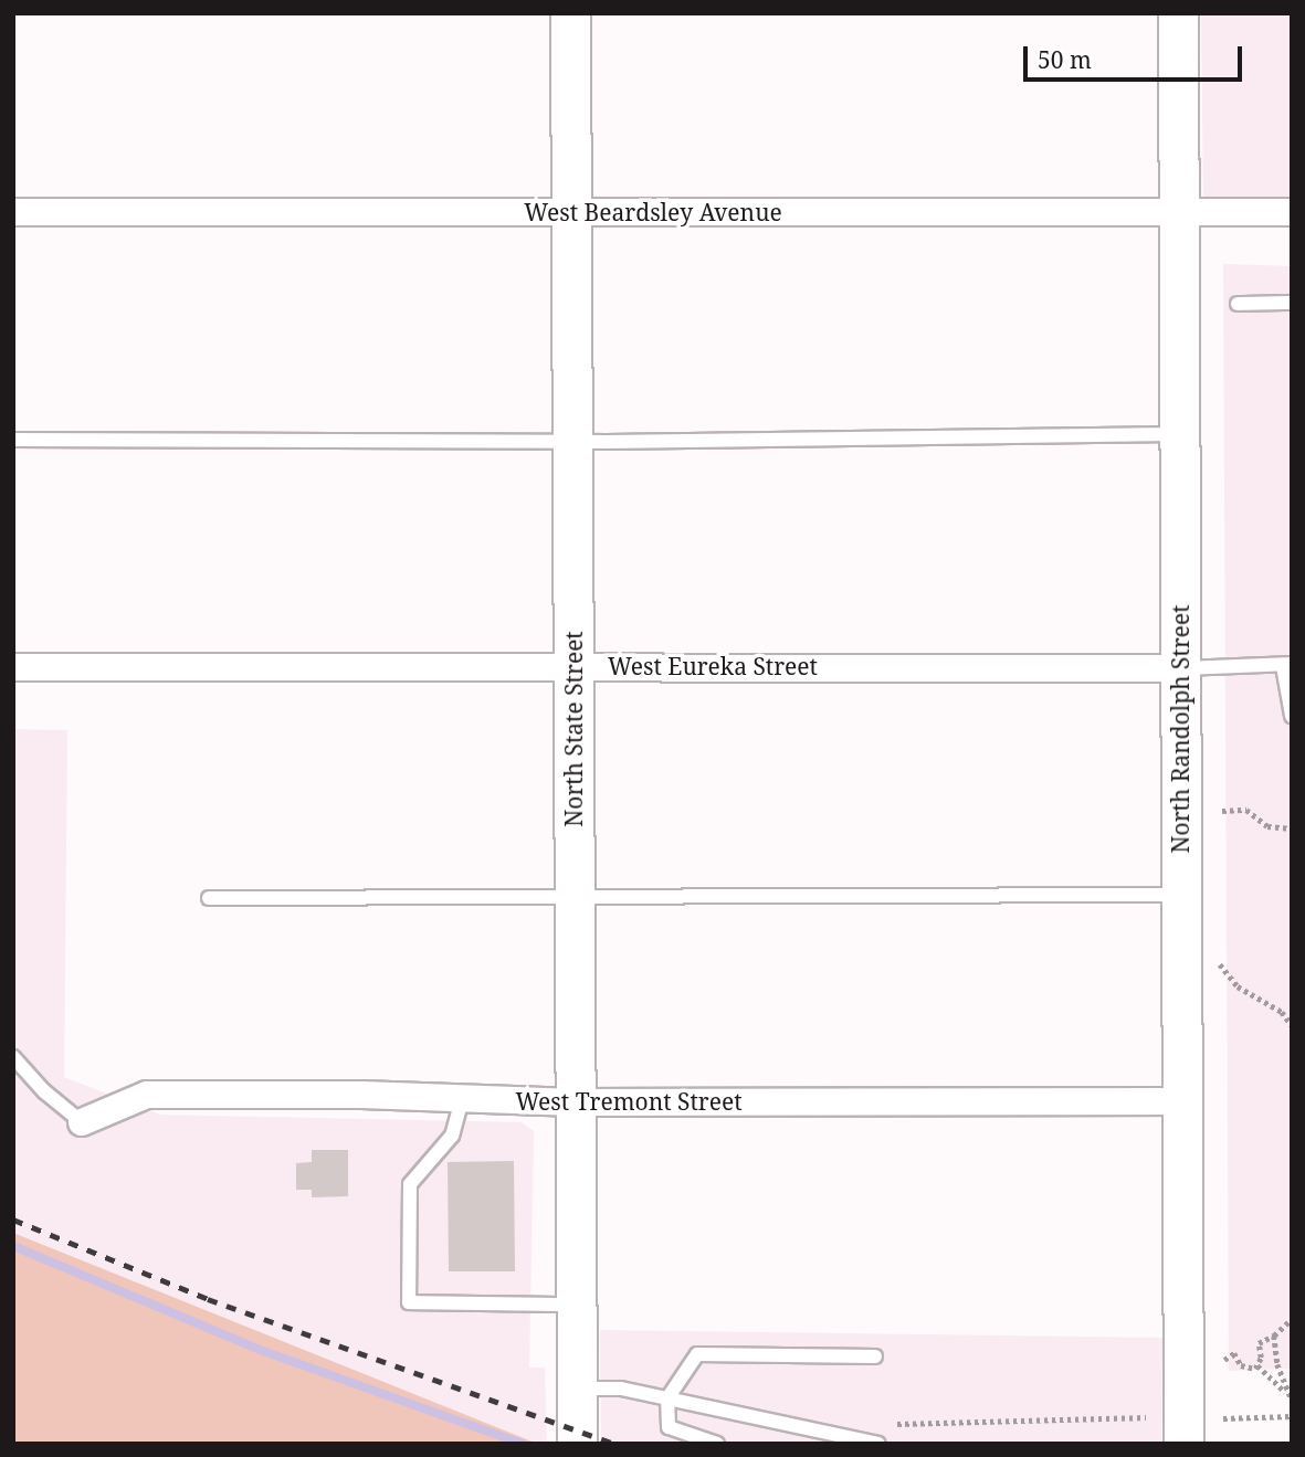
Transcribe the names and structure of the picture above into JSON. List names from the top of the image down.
{
  "streets": {
    "main road": ["North State Street", "North Randolph Street"],
    "street": ["West Beardsley Avenue", "West Eureka Street", "West Tremont Street"]
  },
  "crossings": [
    ["West Beardsley Avenue", "North State Street"],
    ["West Beardsley Avenue", "North Randolph Street"],
    ["West Eureka Street", "North State Street"],
    ["West Eureka Street", "North Randolph Street"],
    ["North State Street", "West Tremont Street"],
    ["North Randolph Street", "West Tremont Street"]
  ],
  "scale_bar": "50 m"
}
